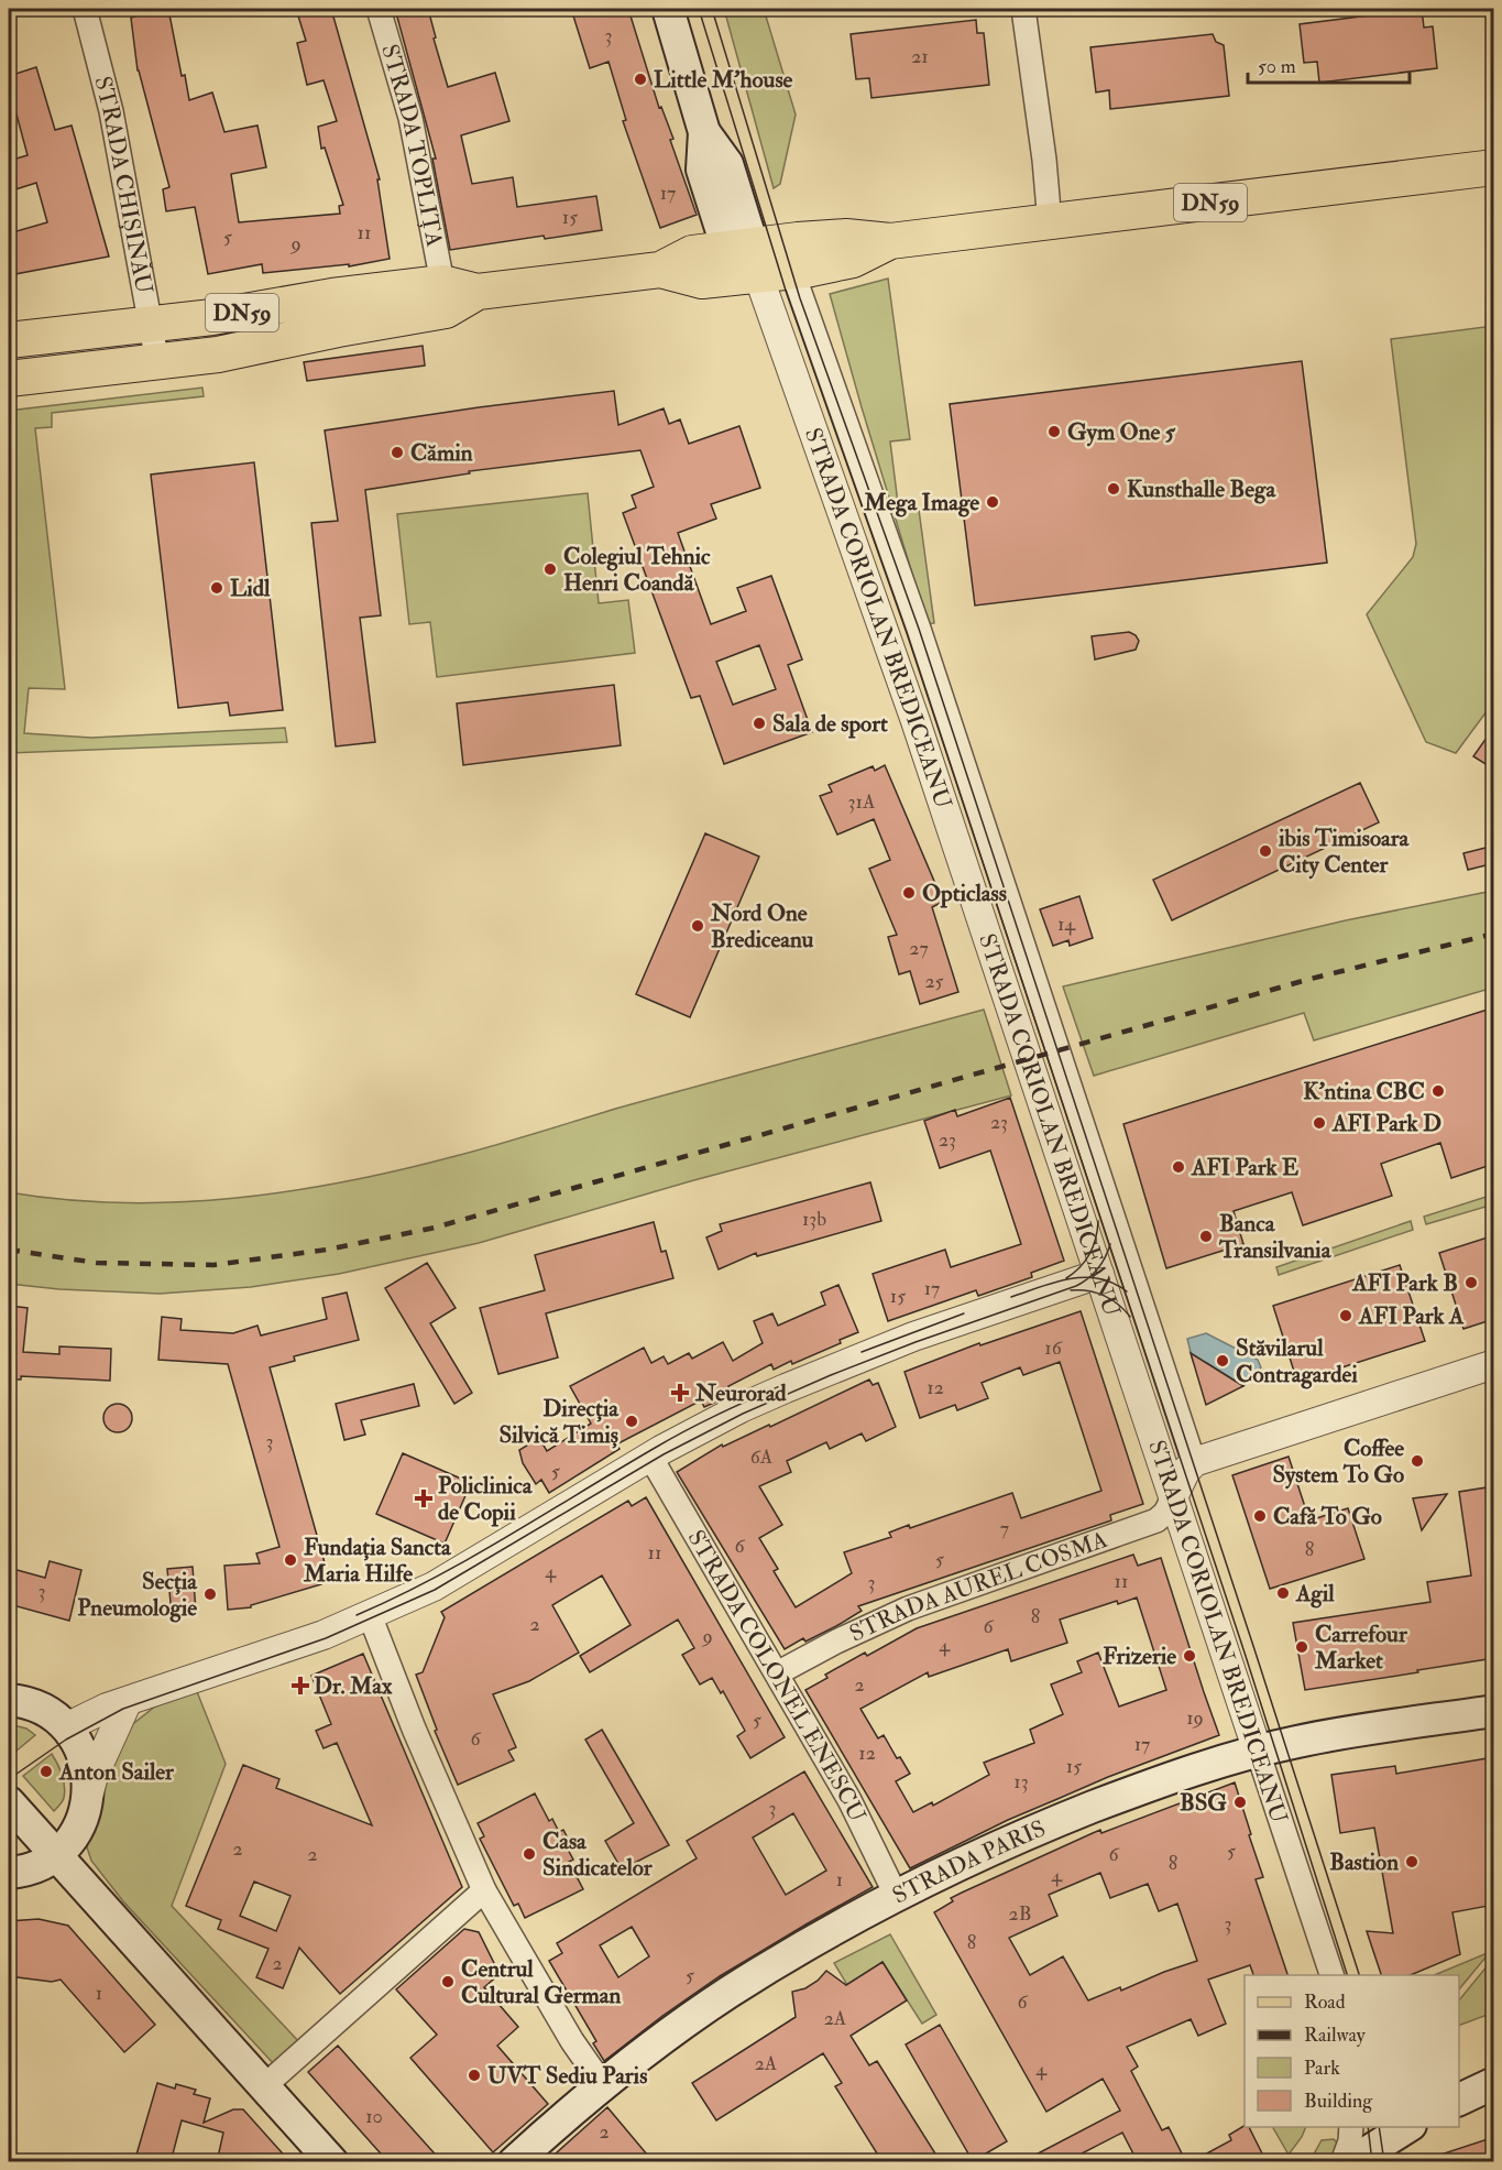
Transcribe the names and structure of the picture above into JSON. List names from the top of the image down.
{
  "streets": {
    "main road": ["DN59", "STRADA PARIS"],
    "street": [
      "STRADA TOPLIȚA",
      "STRADA CHIȘINĂU",
      "STRADA CORIOLAN BREDICEANU",
      "STRADA AUREL COSMA",
      "STRADA COLONEL ENESCU"
    ]
  },
  "crossings": [
    ["STRADA TOPLIȚA", "DN59"],
    ["STRADA CHIȘINĂU", "DN59"],
    ["DN59", "STRADA CORIOLAN BREDICEANU"],
    ["STRADA CORIOLAN BREDICEANU", "STRADA AUREL COSMA"],
    ["STRADA CORIOLAN BREDICEANU", "STRADA PARIS"],
    ["STRADA AUREL COSMA", "STRADA COLONEL ENESCU"],
    ["STRADA COLONEL ENESCU", "STRADA PARIS"]
  ],
  "places": {
    "other": [
      "Little M'house",
      "Gym One 5",
      "Cămin",
      "Kunsthalle Bega",
      "Mega Image",
      "Colegiul Tehnic Henri Coandă",
      "Lidl",
      "Sala de sport",
      "ibis Timisoara City Center",
      "Opticlass",
      "Nord One Brediceanu",
      "K'ntina CBC",
      "AFI Park D",
      "AFI Park E",
      "Banca Transilvania",
      "AFI Park B",
      "AFI Park A",
      "Stăvilarul Contragardei",
      "Direcția Silvică Timiș",
      "Coffee System To Go",
      "Cafă To Go",
      "Fundația Sancta Maria Hilfe",
      "Agil",
      "Secția Pneumologie",
      "Carrefour Market",
      "Frizerie",
      "Anton Sailer",
      "BSG",
      "Casa Sindicatelor",
      "Bastion",
      "Centrul Cultural German",
      "UVT Sediu Paris"
    ],
    "health": ["Neurorad", "Policlinica de Copii", "Dr. Max"]
  },
  "house_numbers": [
    "3",
    "21",
    "17",
    "15",
    "11",
    "5",
    "9",
    "31A",
    "14",
    "27",
    "25",
    "23",
    "23",
    "13b",
    "17",
    "15",
    "16",
    "12",
    "3",
    "6A",
    "5",
    "7",
    "6",
    "8",
    "11",
    "5",
    "4",
    "11",
    "3",
    "3",
    "8",
    "2",
    "6",
    "9",
    "4",
    "2",
    "19",
    "5",
    "6",
    "17",
    "12",
    "15",
    "13",
    "3",
    "2",
    "5",
    "2",
    "6",
    "8",
    "4",
    "1",
    "2B",
    "3",
    "8",
    "2",
    "5",
    "1",
    "6",
    "2A",
    "2A",
    "4",
    "10",
    "2"
  ],
  "legend": [
    "Road",
    "Railway",
    "Park",
    "Building"
  ],
  "scale_bar": "50 m"
}
